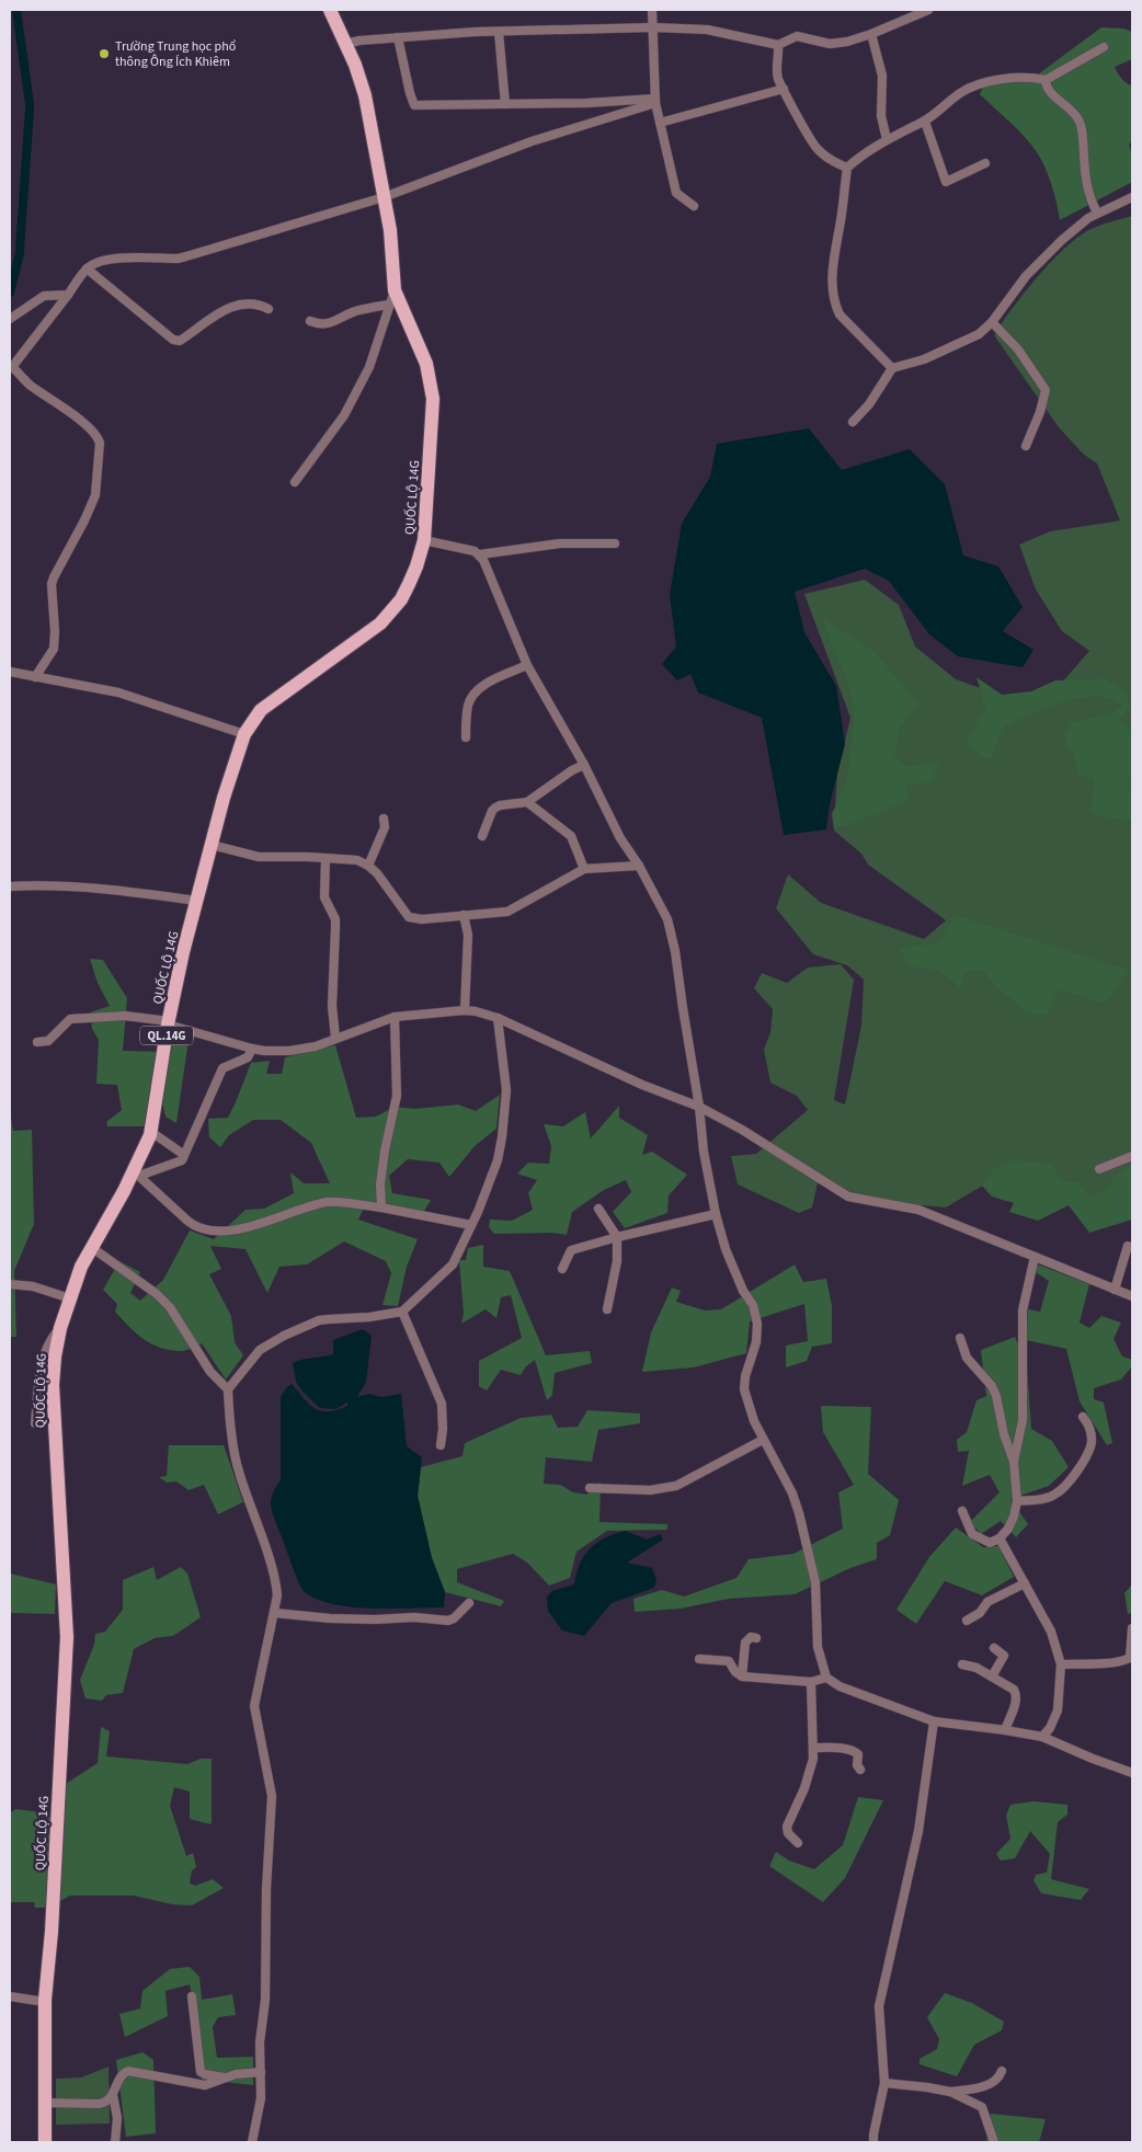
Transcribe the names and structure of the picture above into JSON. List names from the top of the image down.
{
  "streets": {
    "main road": ["QUỐC LỘ 14G", "QL.14G"]
  },
  "places": ["Trường Trung học phổ thông Ông Ích Khiêm"]
}
